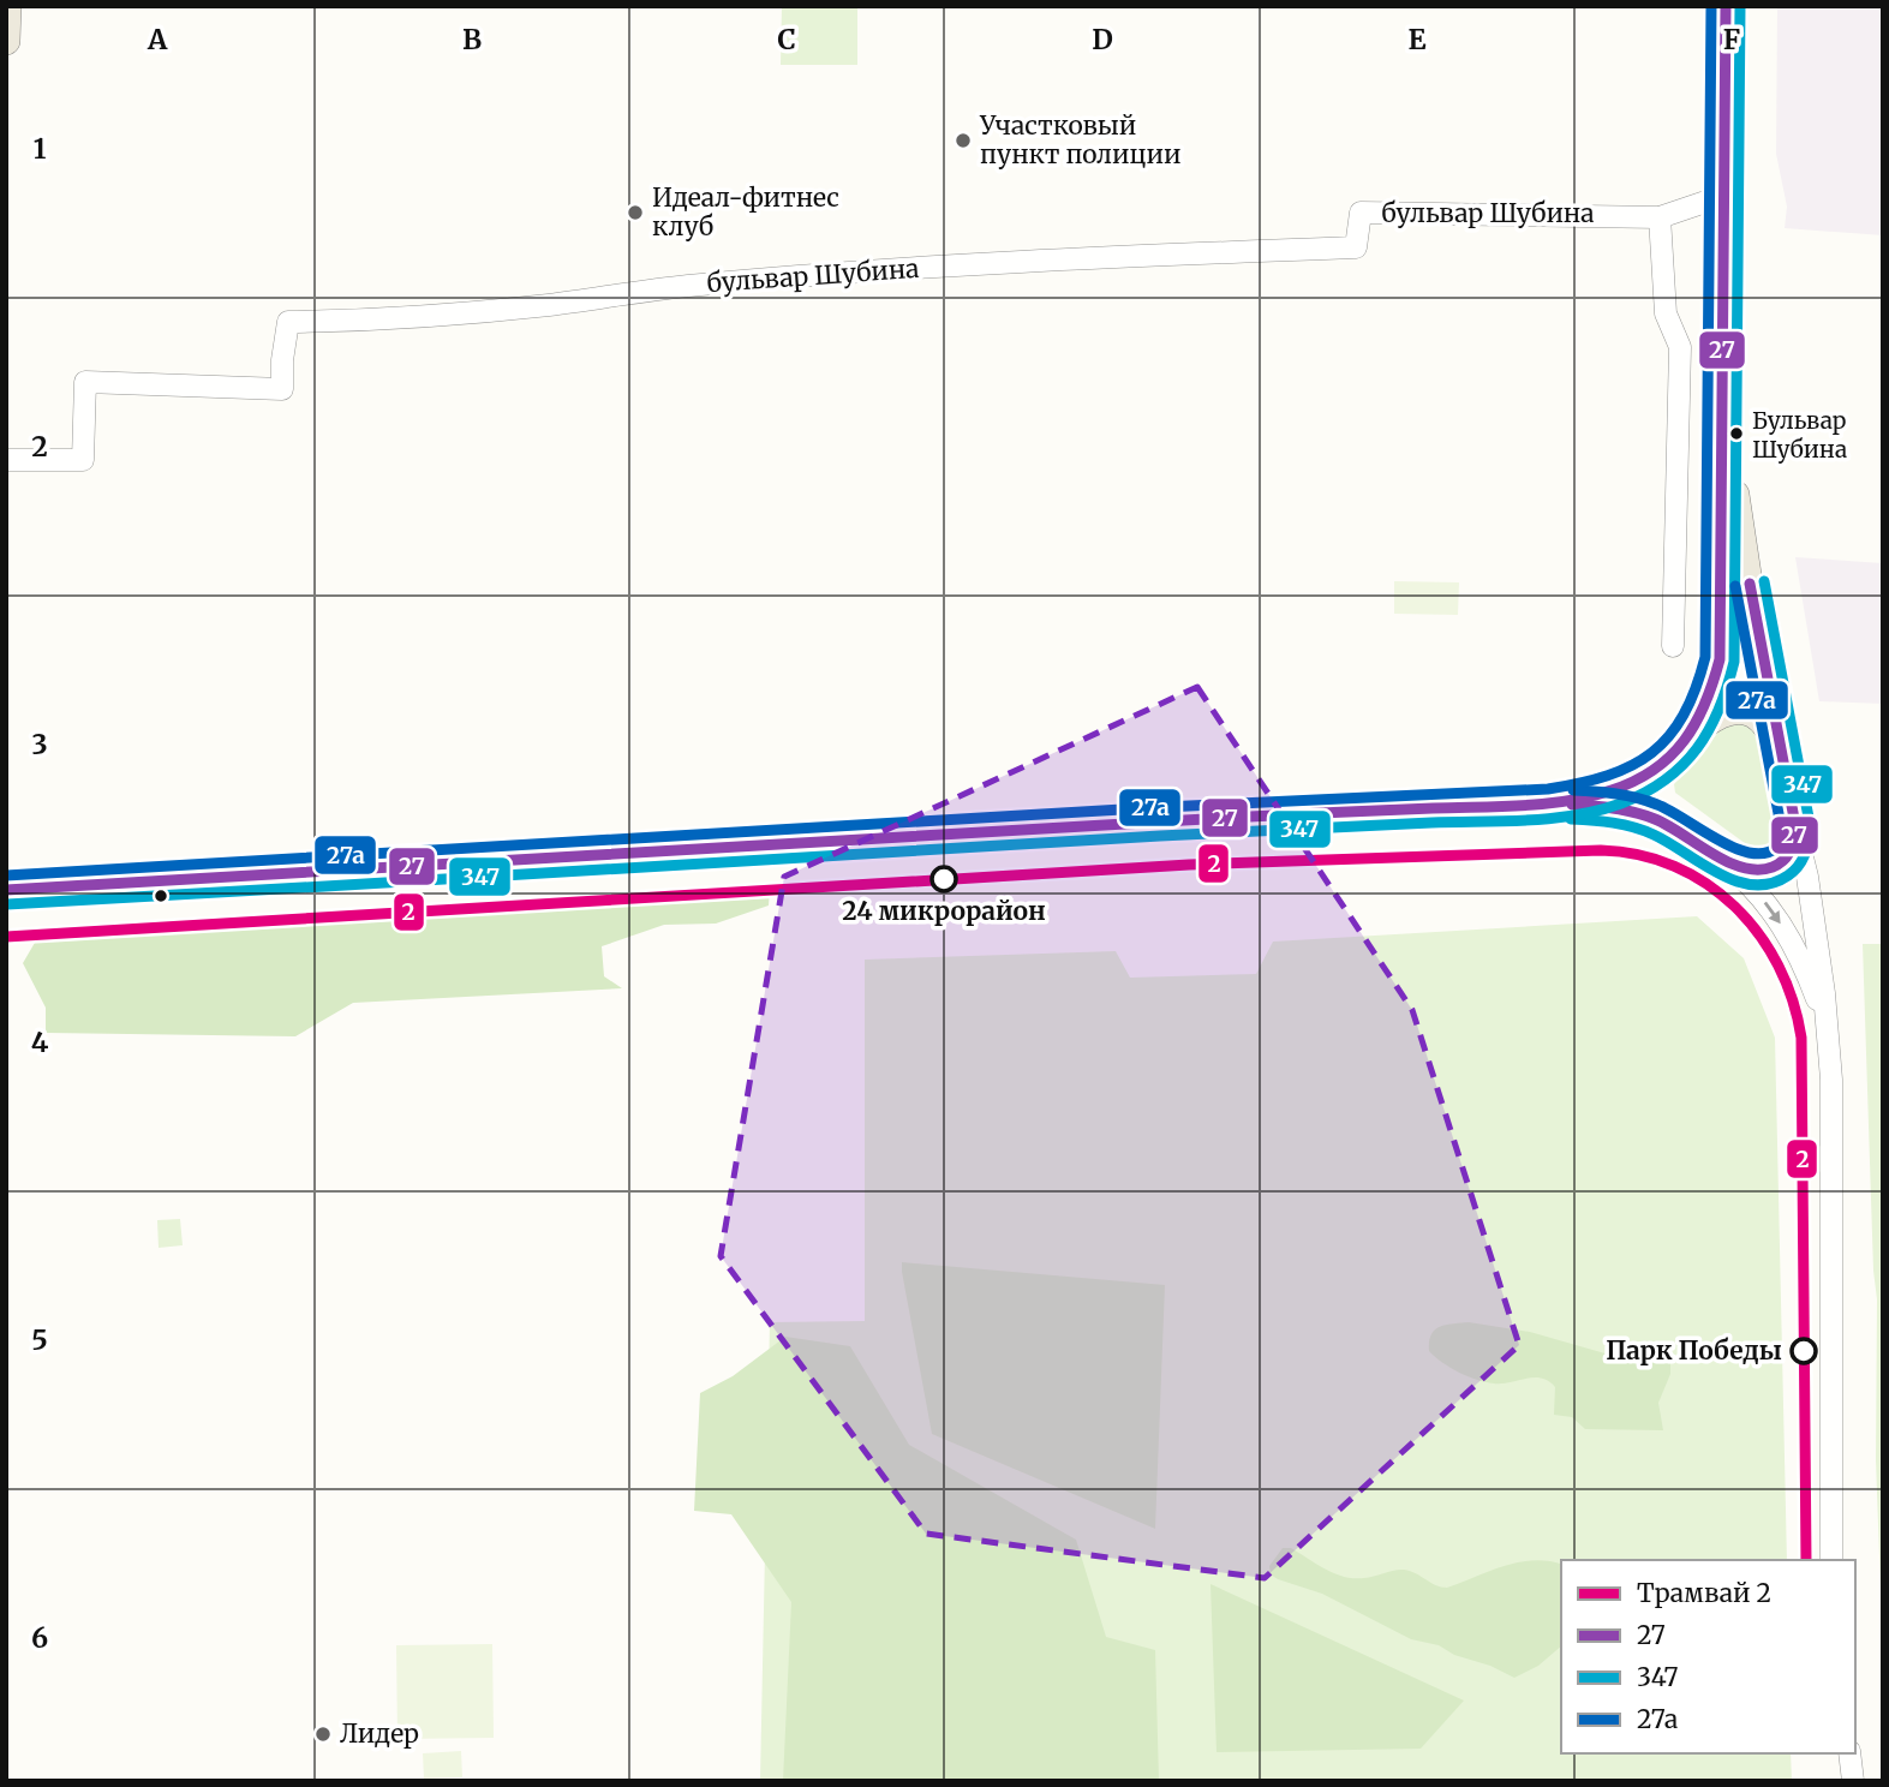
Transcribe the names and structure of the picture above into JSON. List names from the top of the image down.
{
  "streets": {
    "street": ["бульвар Шубина"]
  },
  "places": [
    "Участковый пункт полиции",
    "Идеал-фитнес клуб",
    "Бульвар Шубина",
    "24 микрорайон",
    "Парк Победы",
    "Лидер"
  ],
  "lines": [
    "transit line 27",
    "transit line 347",
    "transit line 27а",
    "tram line 2"
  ],
  "legend": [
    "Трамвай 2",
    "27",
    "347",
    "27а"
  ],
  "grid": {
    "columns": [
      "A",
      "B",
      "C",
      "D",
      "E",
      "F"
    ],
    "rows": [
      "1",
      "2",
      "3",
      "4",
      "5",
      "6"
    ]
  }
}
